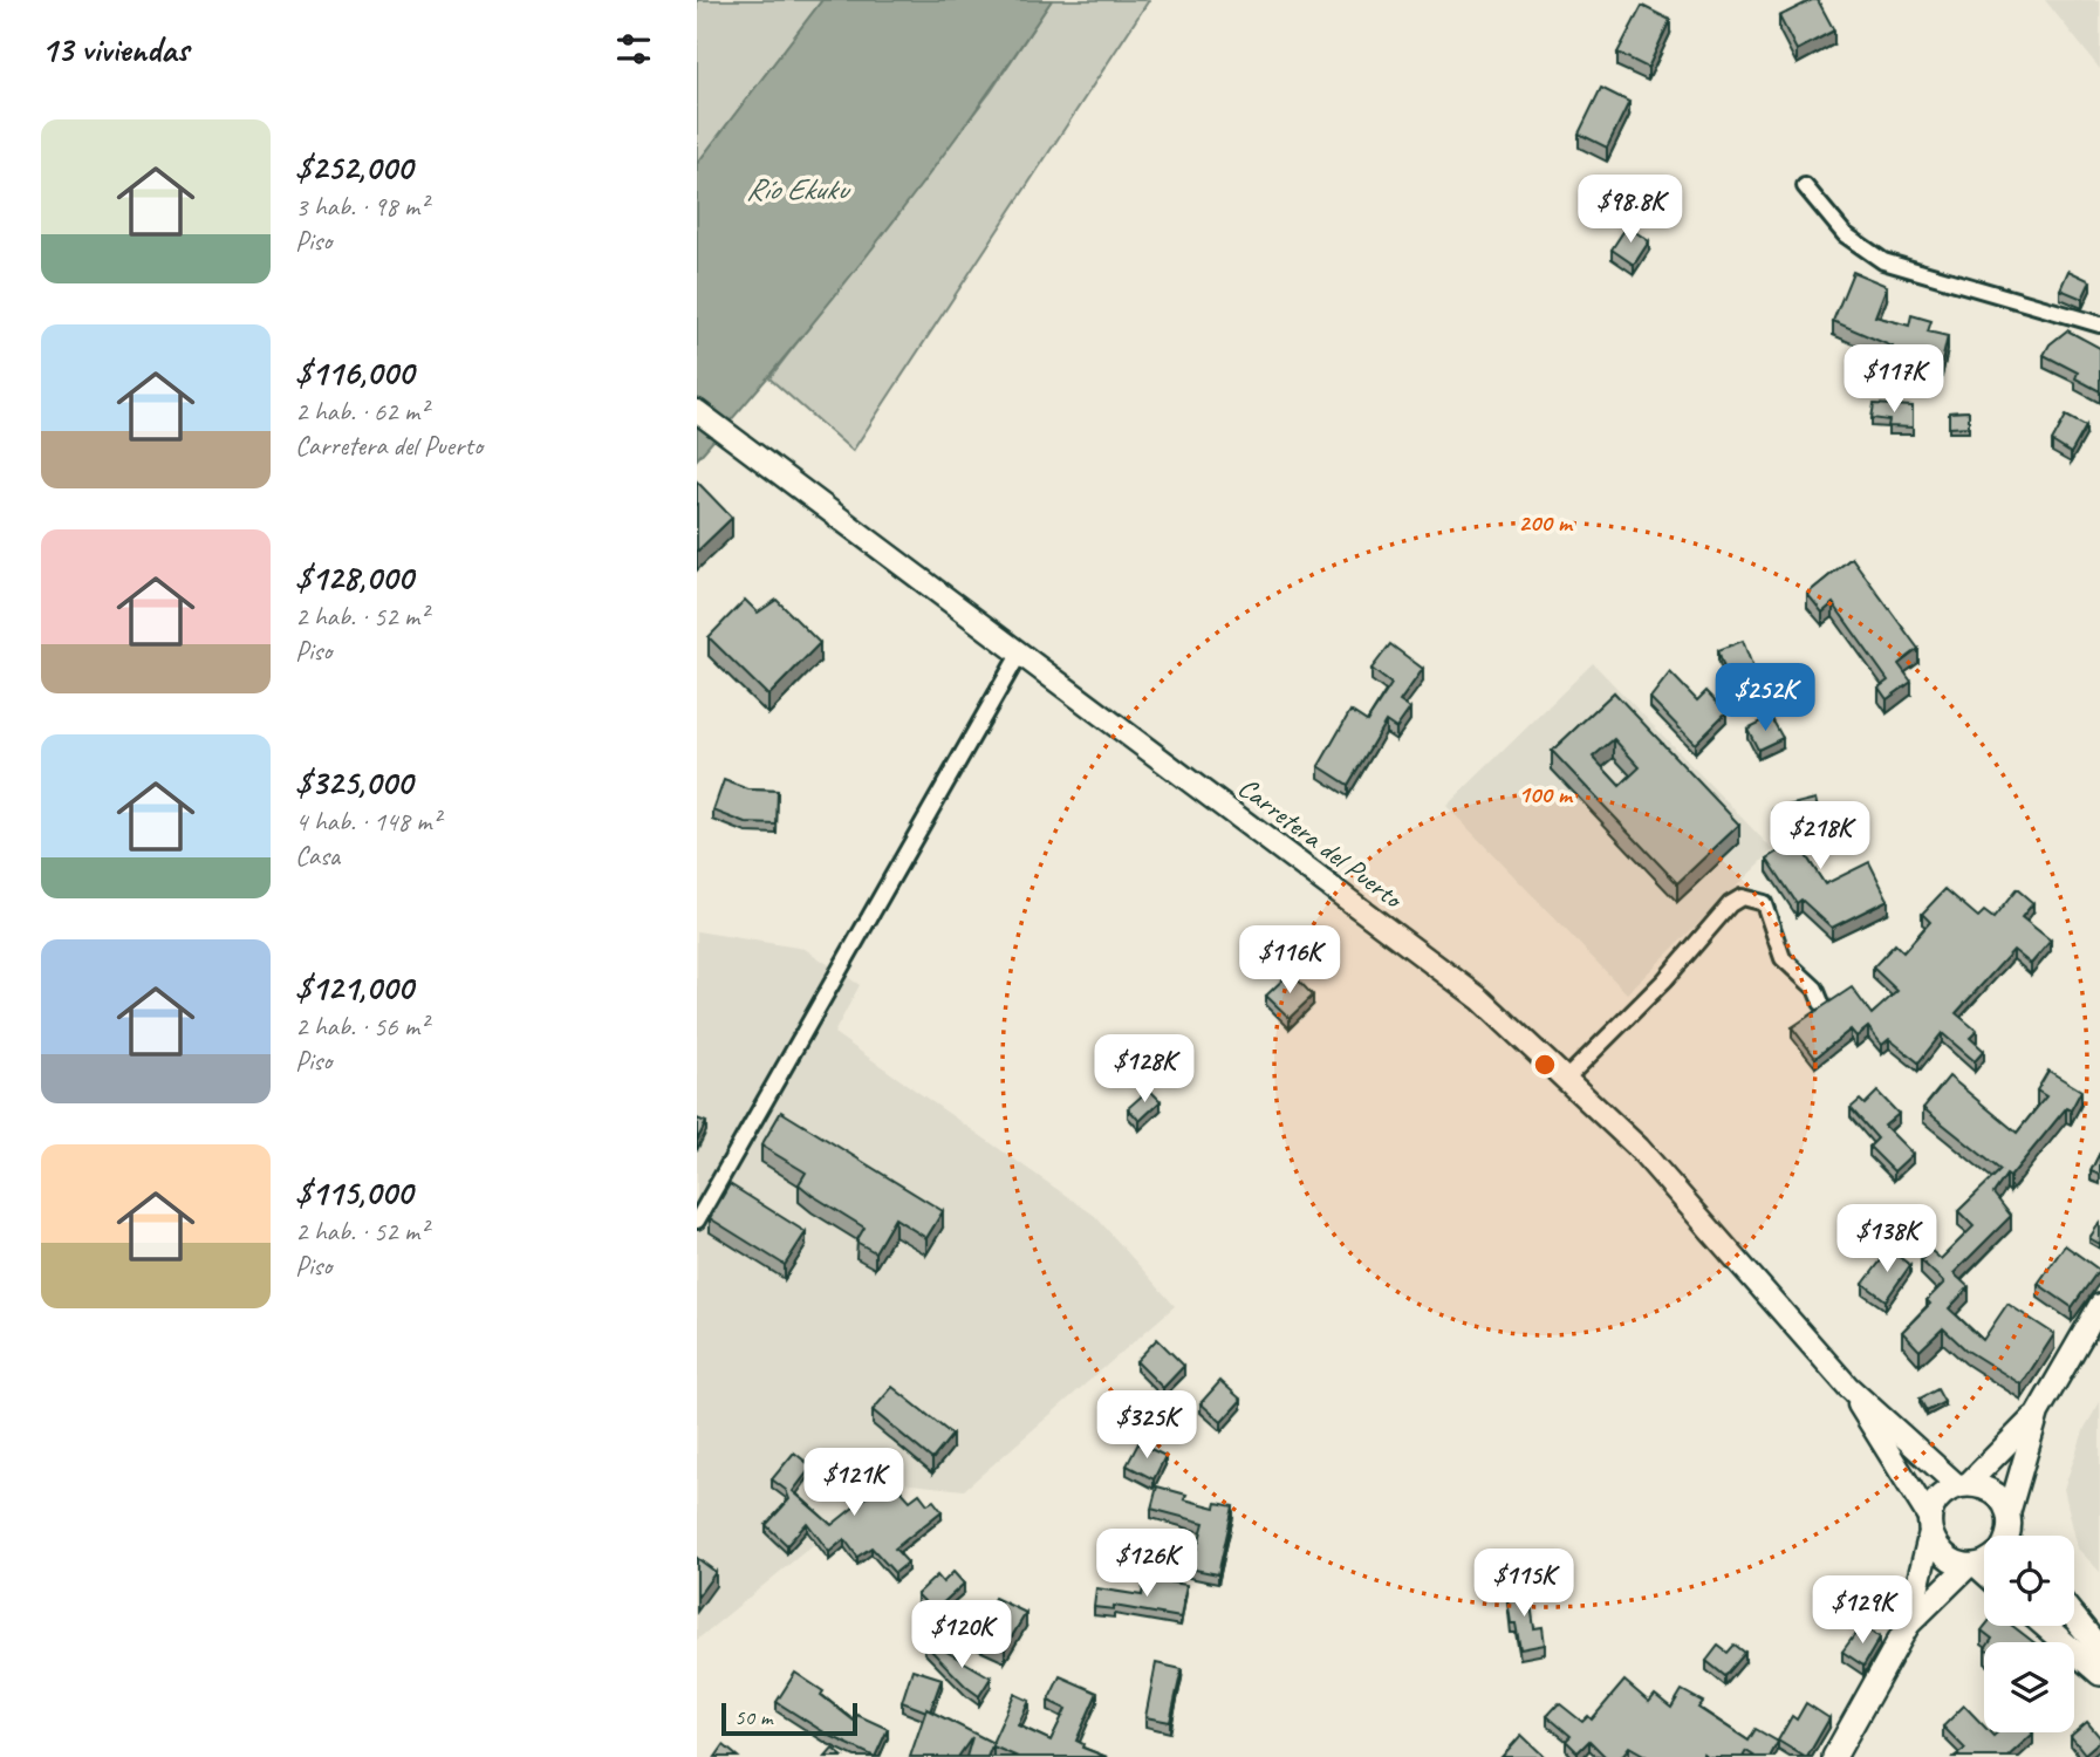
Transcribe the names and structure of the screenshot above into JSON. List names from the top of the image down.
{
  "streets": {
    "main road": ["Carretera del Puerto"]
  },
  "water": ["Río Ekuku"],
  "scale_bar": "50 m",
  "page": {
    "heading": "13 viviendas",
    "list": [
      {
        "name": "$252,000",
        "note": "3 hab. · 98 m² · Piso"
      },
      {
        "name": "$116,000",
        "note": "2 hab. · 62 m² · Carretera del Puerto"
      },
      {
        "name": "$128,000",
        "note": "2 hab. · 52 m² · Piso"
      },
      {
        "name": "$325,000",
        "note": "4 hab. · 148 m² · Casa"
      },
      {
        "name": "$121,000",
        "note": "2 hab. · 56 m² · Piso"
      },
      {
        "name": "$115,000",
        "note": "2 hab. · 52 m² · Piso"
      }
    ],
    "price": [
      "$98.8K",
      "$117K",
      "$252K",
      "$218K",
      "$116K",
      "$128K",
      "$138K",
      "$325K",
      "$121K",
      "$126K",
      "$115K",
      "$129K",
      "$120K"
    ],
    "scale": "50 m"
  },
  "rings": ["200 m", "100 m"]
}
